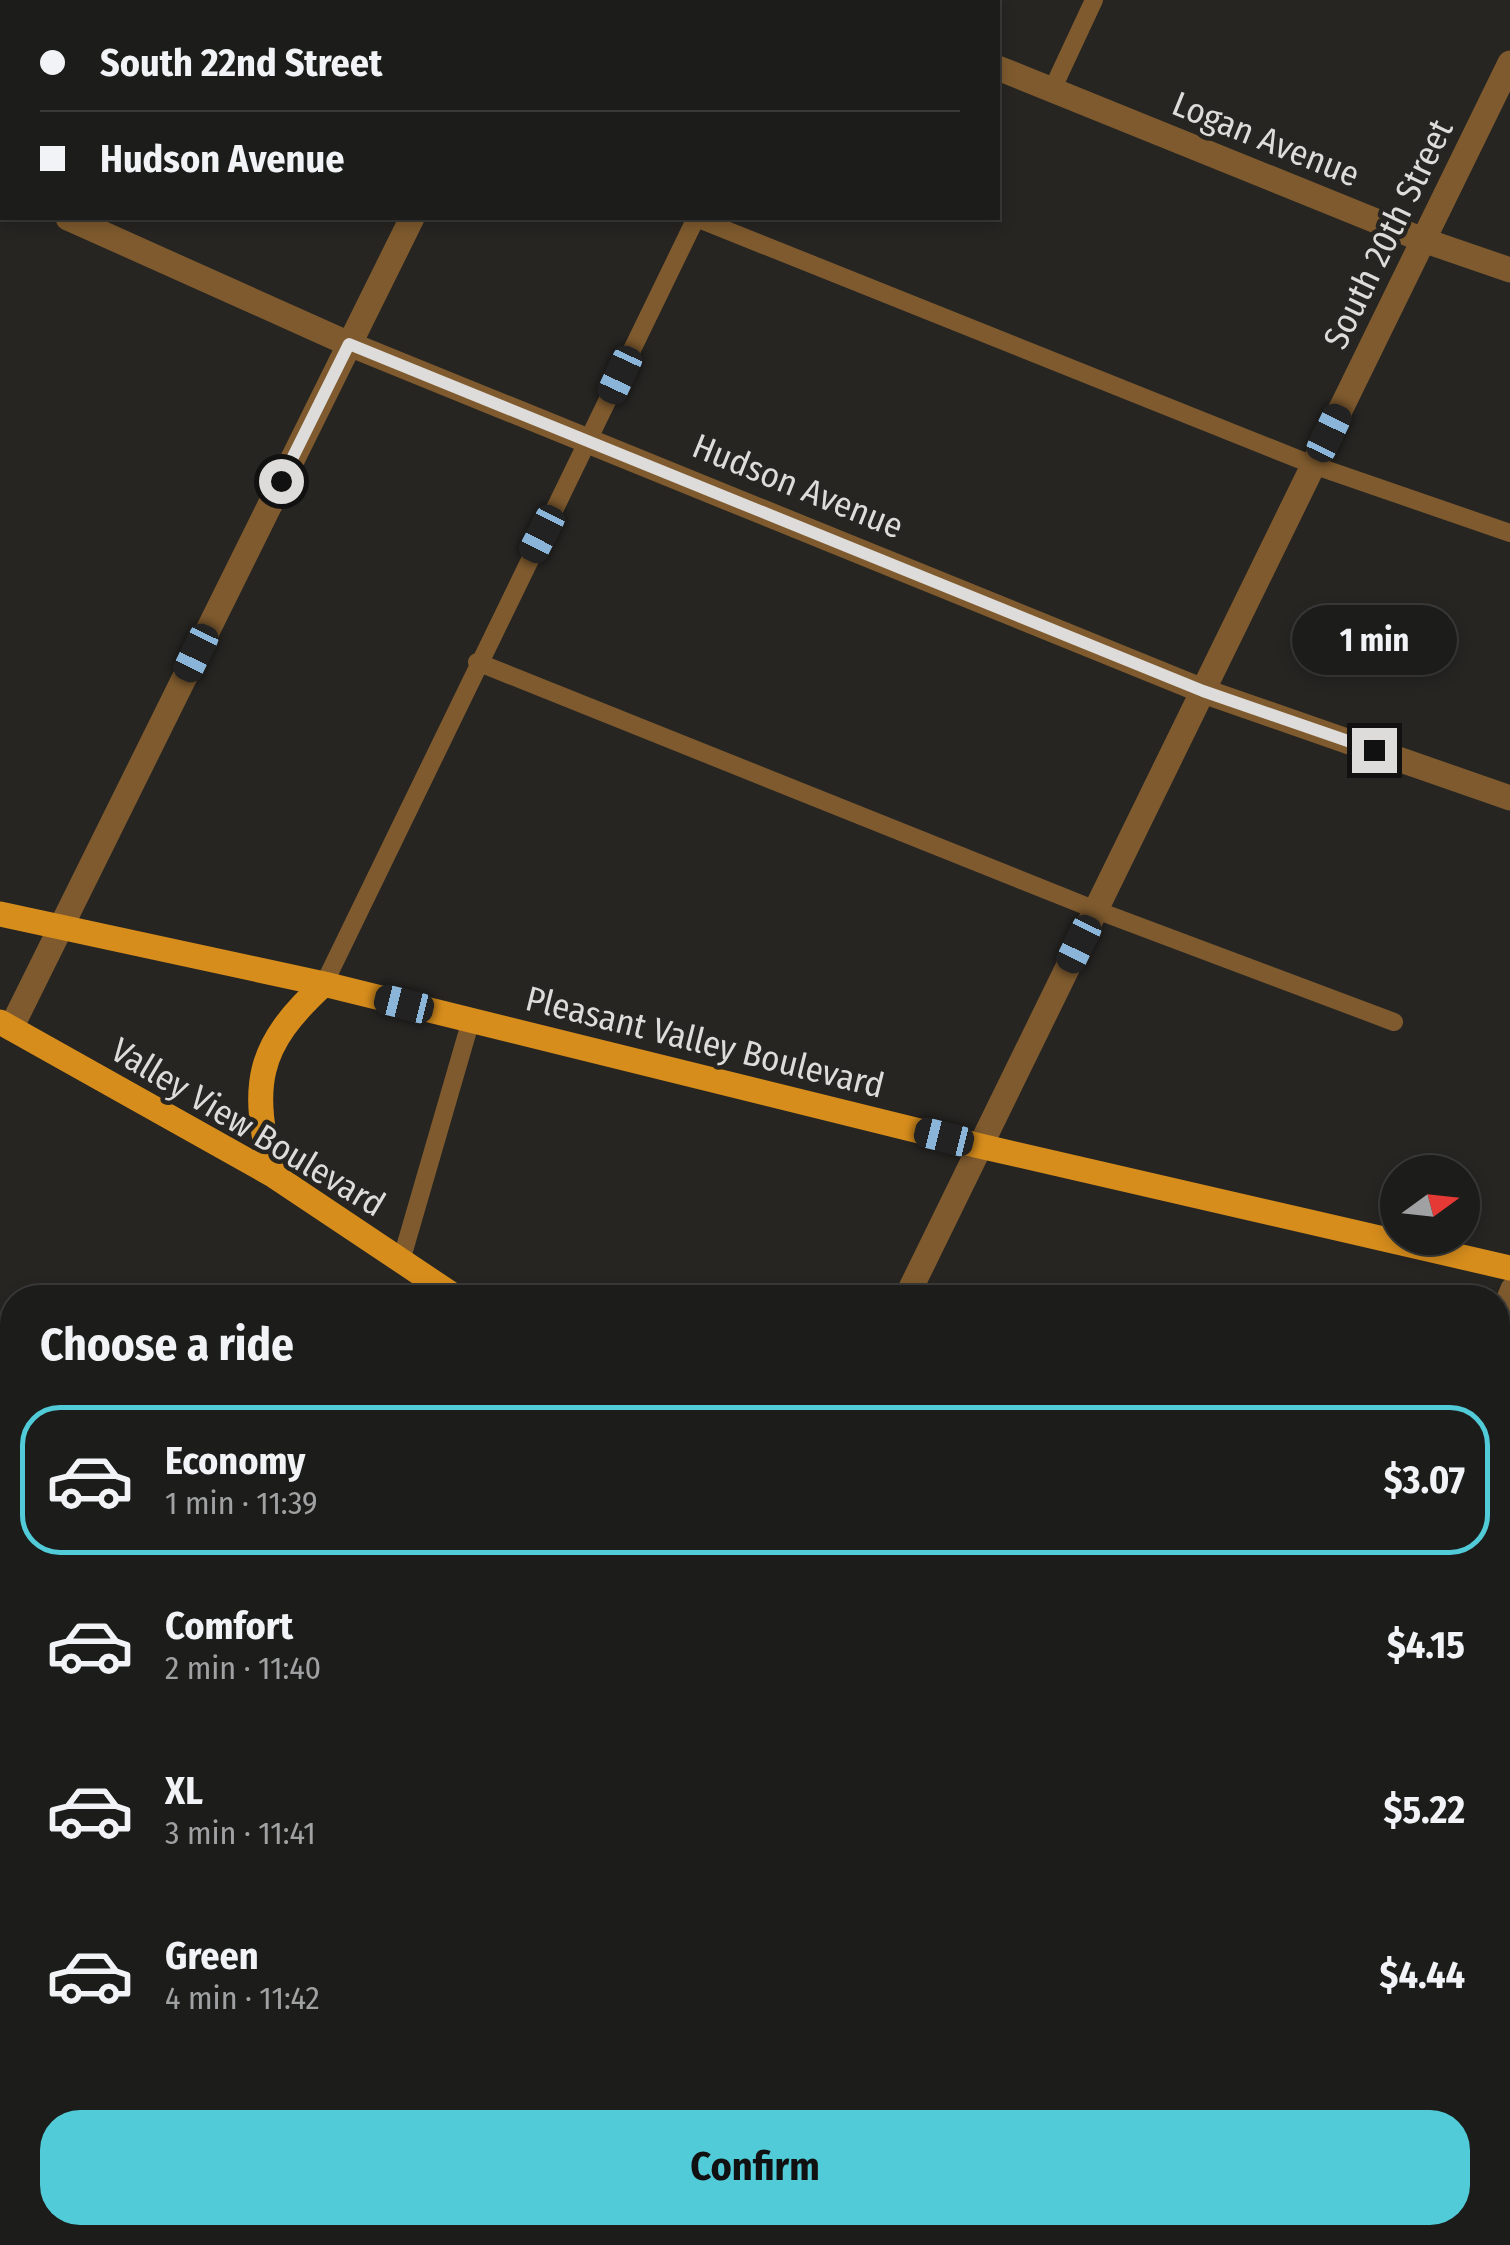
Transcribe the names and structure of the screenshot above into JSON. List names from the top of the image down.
{
  "streets": {
    "main road": ["Pleasant Valley Boulevard", "Valley View Boulevard"],
    "street": ["Logan Avenue", "South 20th Street", "Hudson Avenue"]
  },
  "crossings": [
    ["Logan Avenue", "South 20th Street"],
    ["South 20th Street", "Hudson Avenue"],
    ["South 20th Street", "Pleasant Valley Boulevard"]
  ],
  "north": "right",
  "page": {
    "banner": ["South 22nd Street", "Hudson Avenue"],
    "bubble": "1 min",
    "heading": "Choose a ride",
    "list": [
      {
        "name": "Economy",
        "note": "1 min · 11:39",
        "value": "$3.07"
      },
      {
        "name": "Comfort",
        "note": "2 min · 11:40",
        "value": "$4.15"
      },
      {
        "name": "XL",
        "note": "3 min · 11:41",
        "value": "$5.22"
      },
      {
        "name": "Green",
        "note": "4 min · 11:42",
        "value": "$4.44"
      }
    ],
    "buttons": "Confirm"
  }
}
